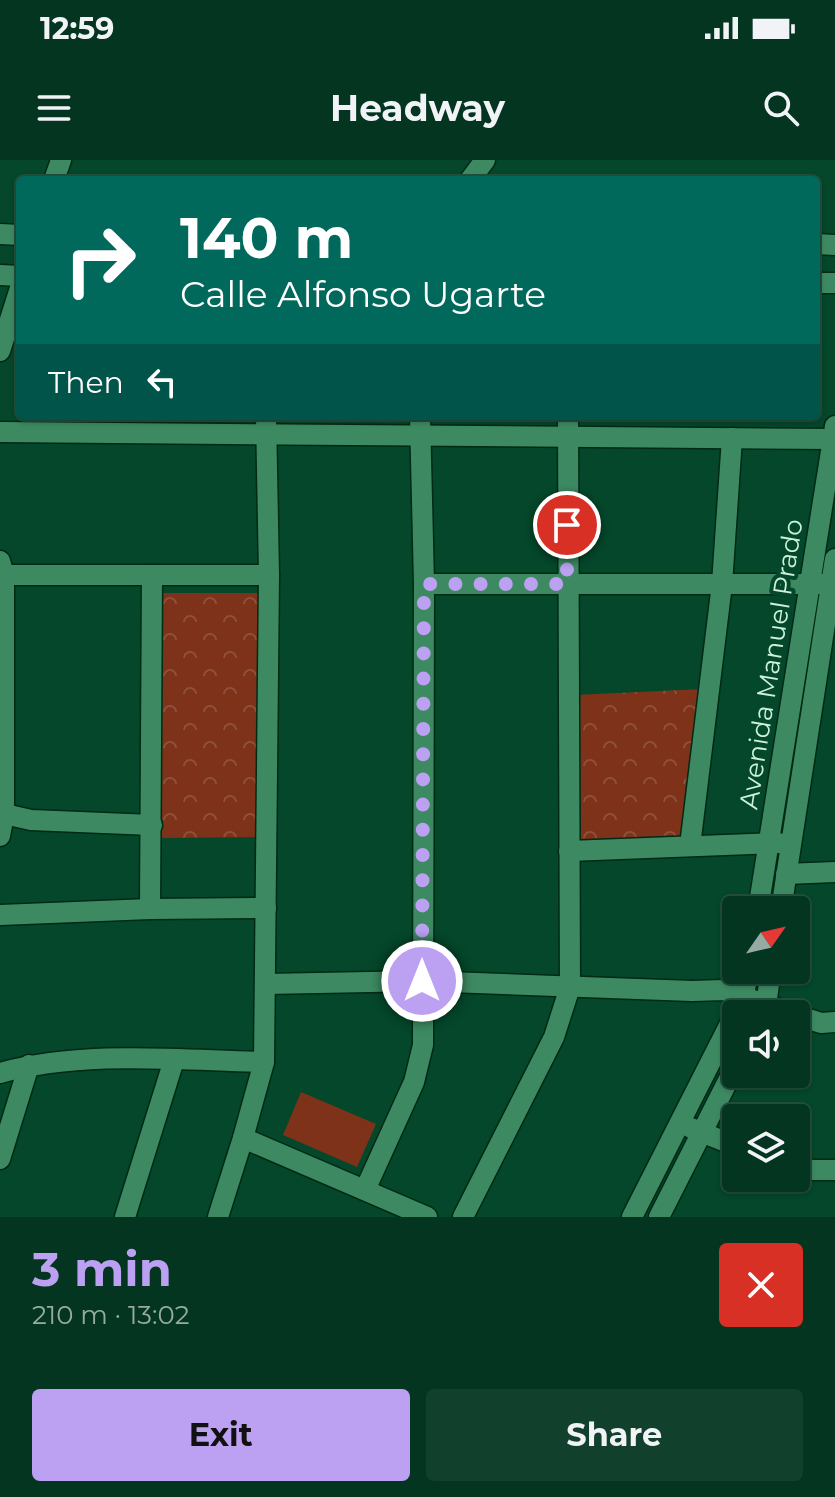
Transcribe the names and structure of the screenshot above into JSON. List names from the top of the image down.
{
  "streets": {
    "street": ["Avenida Manuel Prado"]
  },
  "north": "top right",
  "page": {
    "status": "12:59",
    "header": "Headway",
    "turn": ["140 m", "Calle Alfonso Ugarte"],
    "then": "Then",
    "heading": ["3 min", "210 m · 13:02"],
    "buttons": ["Exit", "Share"]
  }
}
